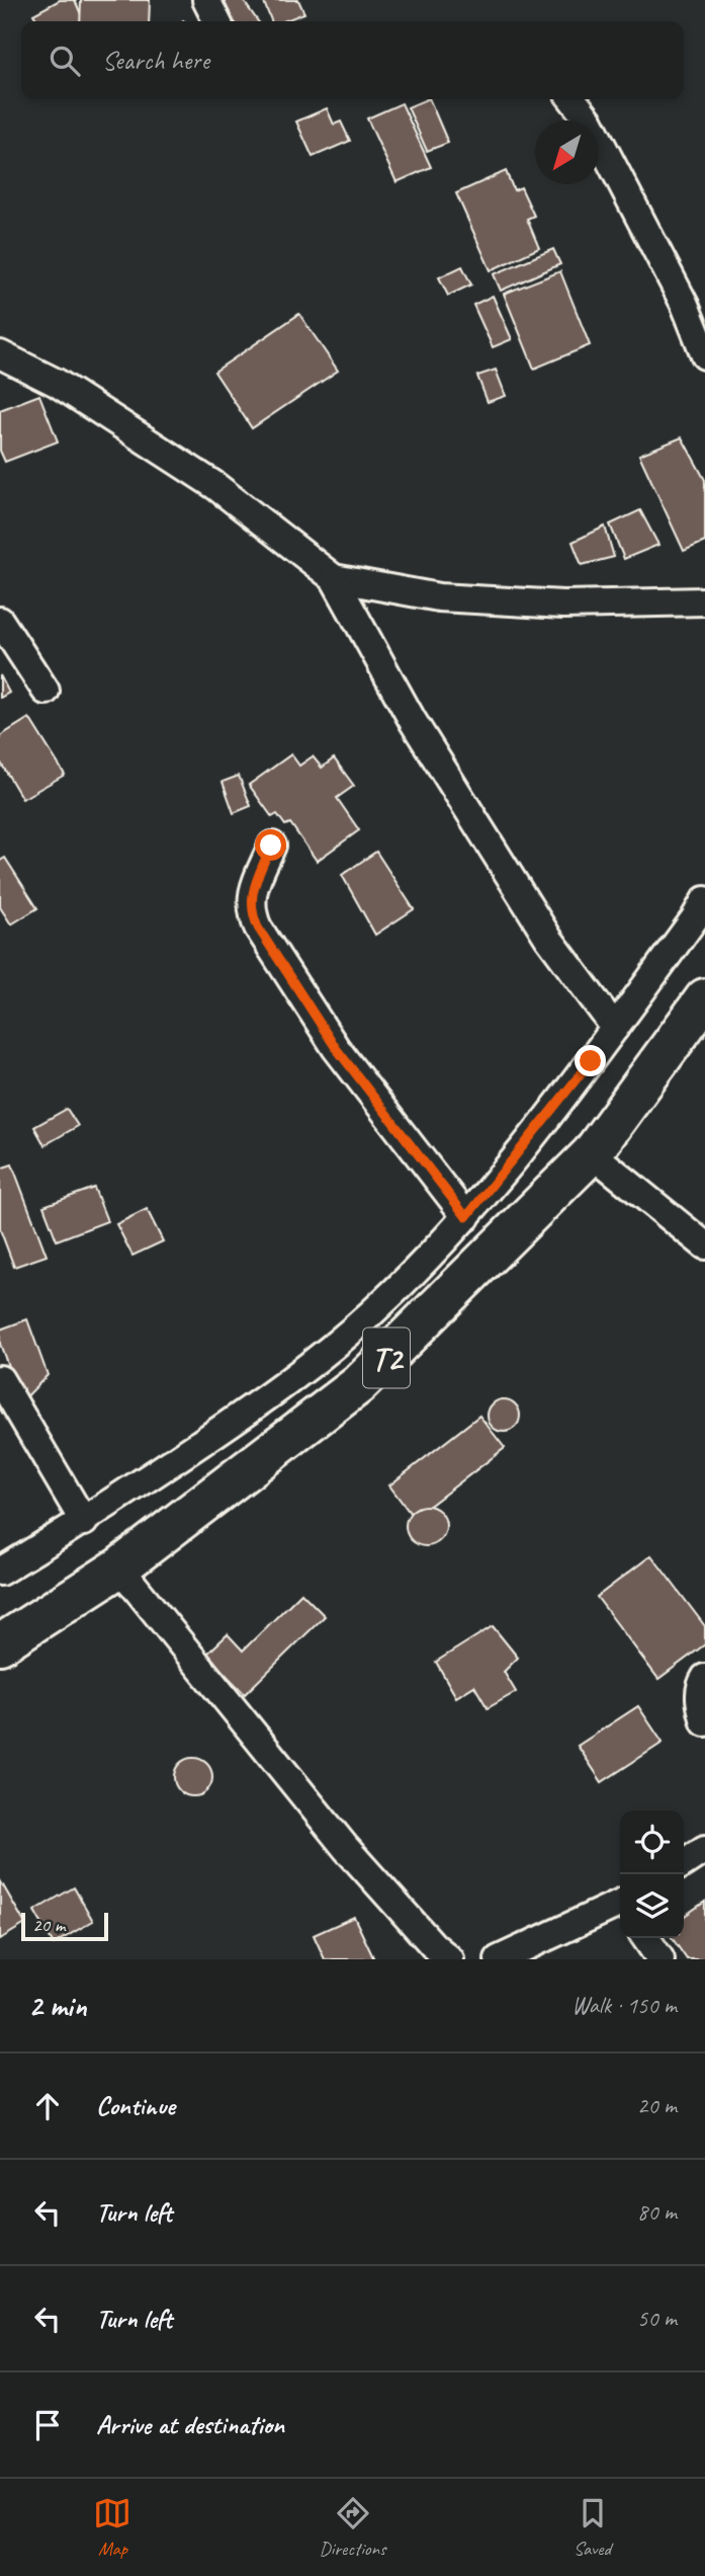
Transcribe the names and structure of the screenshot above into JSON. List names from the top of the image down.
{
  "streets": {
    "highway": ["T2"]
  },
  "scale_bar": "20 m",
  "north": "bottom left",
  "page": {
    "search": "Search here",
    "scale": "20 m",
    "heading": ["2 min", "Walk · 150 m"],
    "list": [
      ["Continue", "20 m"],
      ["Turn left", "80 m"],
      ["Turn left", "50 m"],
      "Arrive at destination"
    ],
    "nav": ["Map", "Directions", "Saved"]
  }
}
